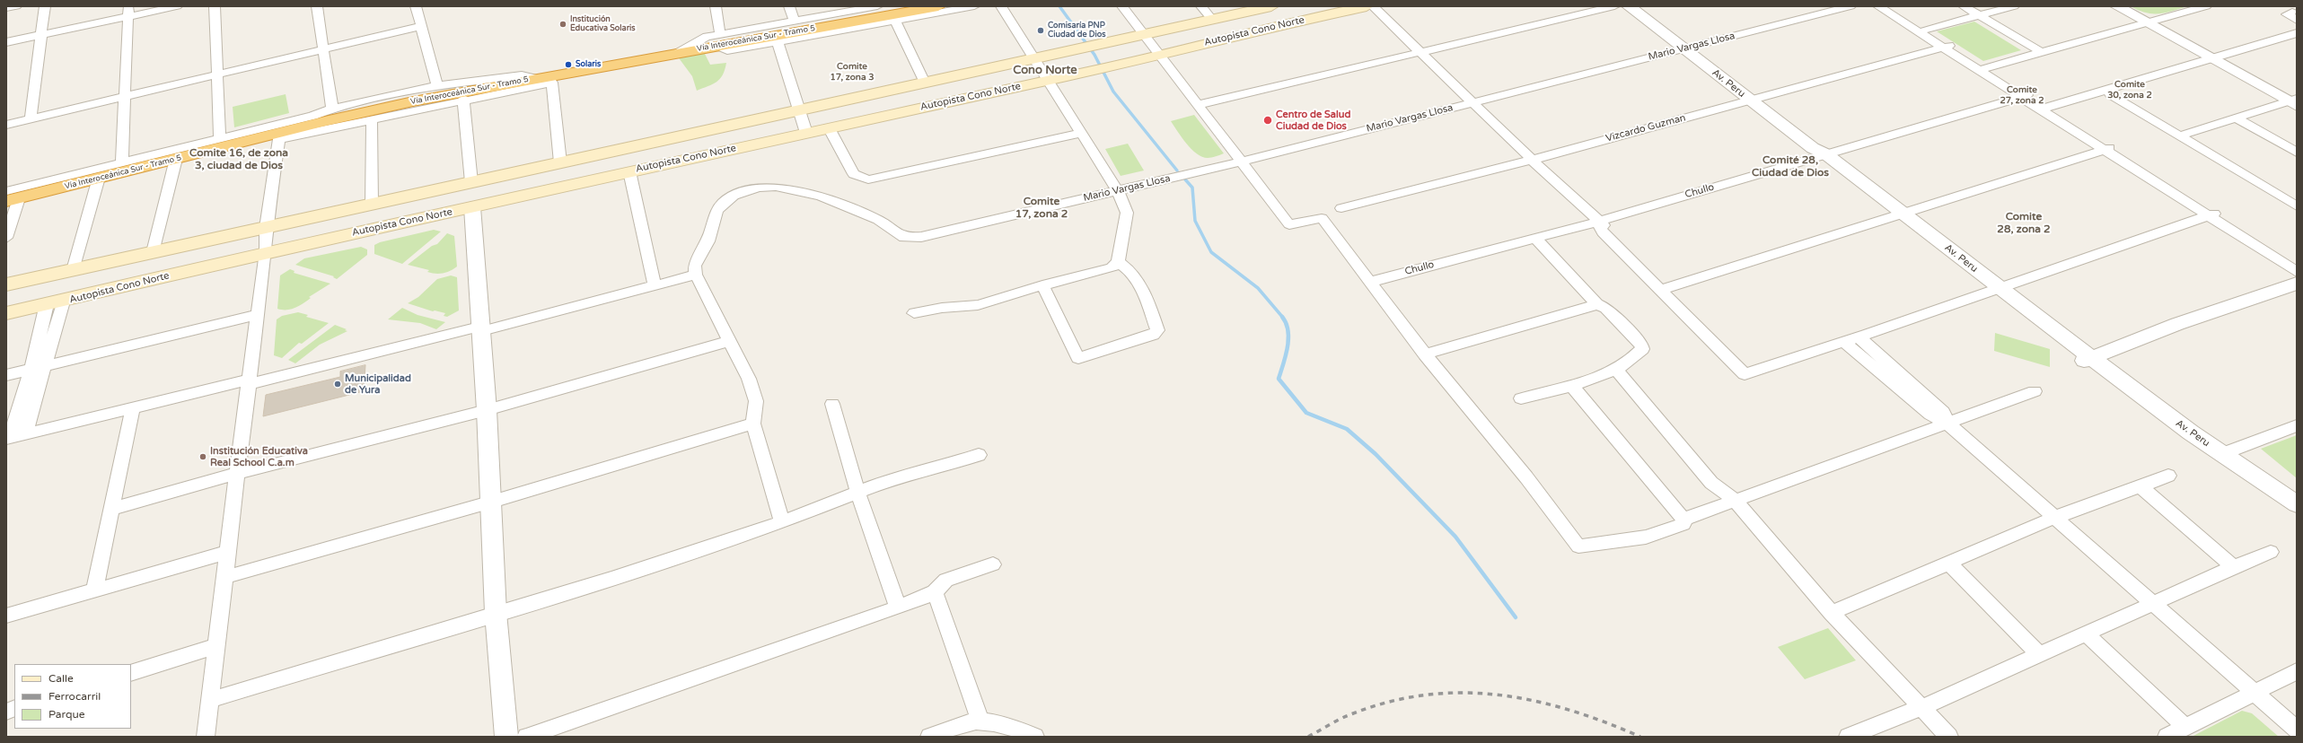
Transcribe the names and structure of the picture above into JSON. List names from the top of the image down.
{
  "streets": {
    "highway": ["Vía Interoceánica Sur - Tramo 5"],
    "main road": ["Autopista Cono Norte"],
    "street": [
      "Mario Vargas Llosa",
      "Av. Peru",
      "Vizcardo Guzman",
      "Chullo"
    ]
  },
  "crossings": [
    ["Mario Vargas Llosa", "Av. Peru"],
    ["Av. Peru", "Vizcardo Guzman"],
    ["Av. Peru", "Chullo"]
  ],
  "districts": [
    "Comite 17, zona 3",
    "Cono Norte",
    "Comite 30, zona 2",
    "Comite 27, zona 2",
    "Comite 16, de zona 3, ciudad de Dios",
    "Comité 28, Ciudad de Dios",
    "Comite 17, zona 2",
    "Comite 28, zona 2"
  ],
  "places": [
    "Institución Educativa Solaris",
    "Comisaría PNP Ciudad de Dios",
    "Solaris",
    "Centro de Salud Ciudad de Dios",
    "Municipalidad de Yura",
    "Institución Educativa Real School C.a.m"
  ],
  "legend": ["Calle", "Ferrocarril", "Parque"]
}
